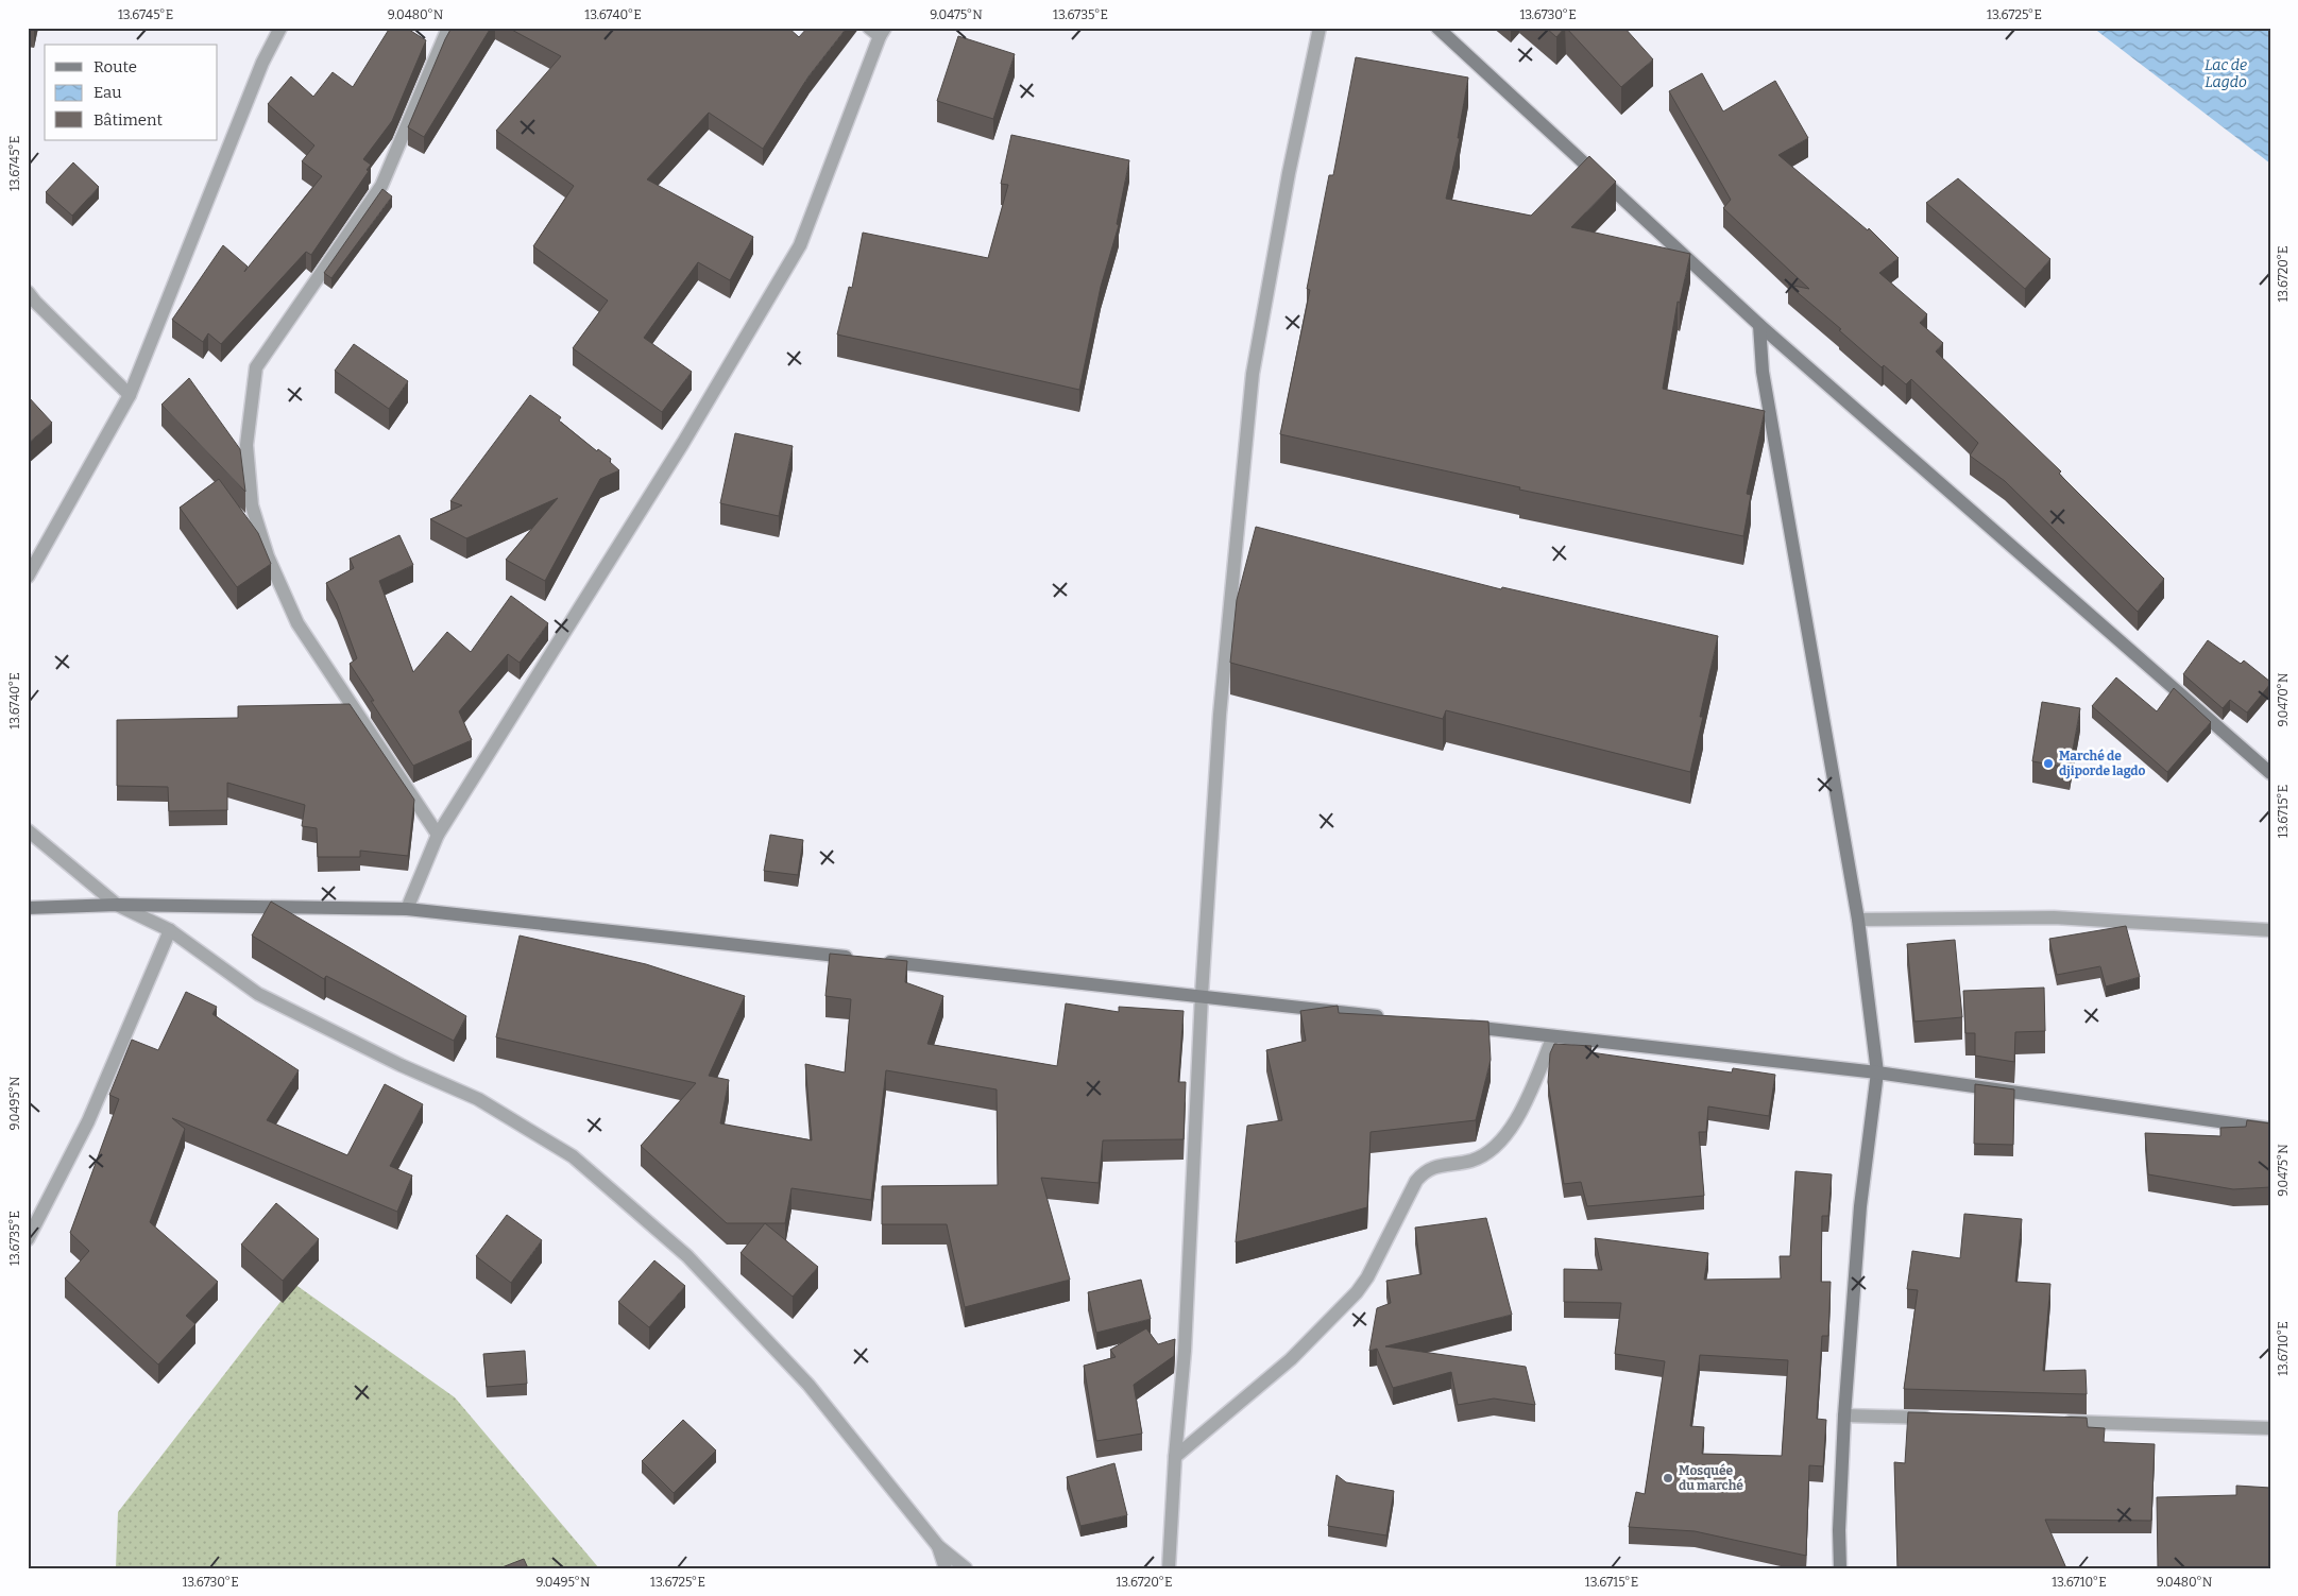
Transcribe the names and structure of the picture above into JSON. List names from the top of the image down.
{
  "water": ["Lac de Lagdo"],
  "places": ["Marché de djiporde lagdo", "Mosquée du marché"],
  "legend": ["Route", "Eau", "Bâtiment"],
  "coordinates": [
    "13.6745°E",
    "9.0480°N",
    "13.6740°E",
    "9.0475°N",
    "13.6735°E",
    "13.6730°E",
    "13.6725°E",
    "13.6720°E",
    "9.0470°N",
    "13.6715°E",
    "9.0495°N",
    "13.6710°E"
  ]
}
